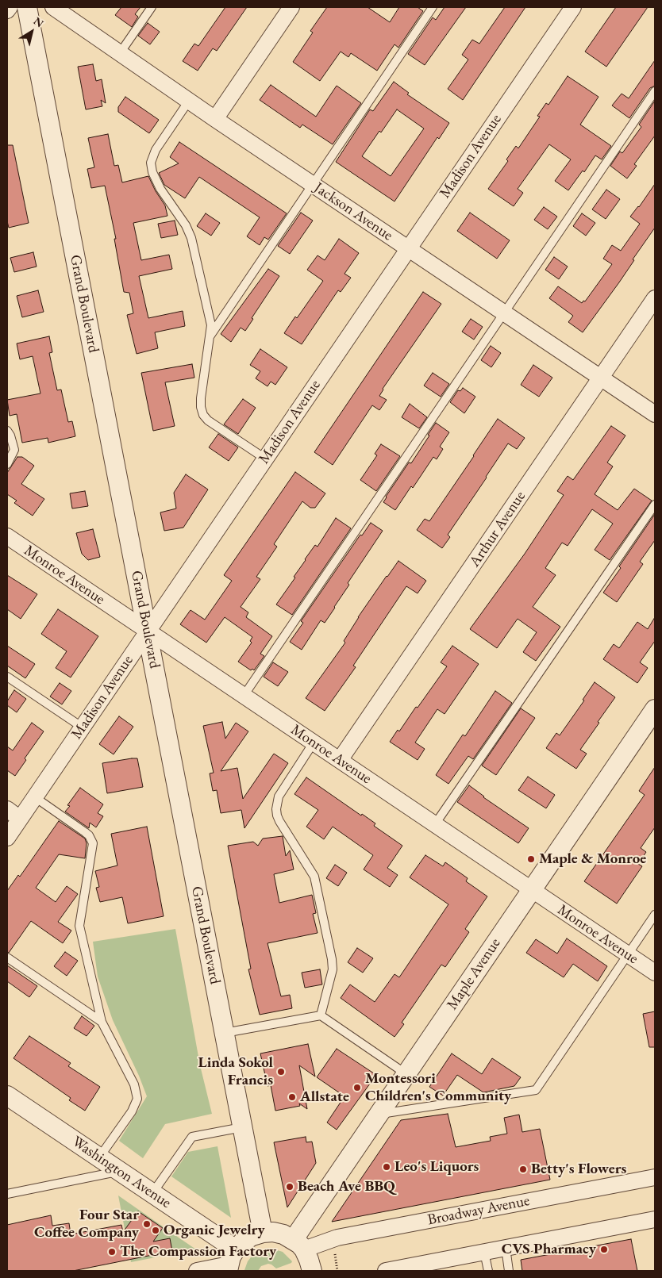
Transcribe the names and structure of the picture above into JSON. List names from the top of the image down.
{
  "streets": {
    "street": [
      "Madison Avenue",
      "Jackson Avenue",
      "Grand Boulevard",
      "Arthur Avenue",
      "Monroe Avenue",
      "Maple Avenue",
      "Washington Avenue",
      "Broadway Avenue"
    ]
  },
  "crossings": [
    ["Madison Avenue", "Jackson Avenue"],
    ["Madison Avenue", "Grand Boulevard"],
    ["Madison Avenue", "Monroe Avenue"],
    ["Jackson Avenue", "Arthur Avenue"],
    ["Grand Boulevard", "Monroe Avenue"],
    ["Arthur Avenue", "Monroe Avenue"],
    ["Monroe Avenue", "Maple Avenue"],
    ["Maple Avenue", "Broadway Avenue"]
  ],
  "places": [
    "Maple & Monroe",
    "Linda Sokol Francis",
    "Montessori Children's Community",
    "Allstate",
    "Leo's Liquors",
    "Betty's Flowers",
    "Beach Ave BBQ",
    "Four Star Coffee Company",
    "Organic Jewelry",
    "CVS Pharmacy",
    "The Compassion Factory"
  ],
  "north": "top right"
}
